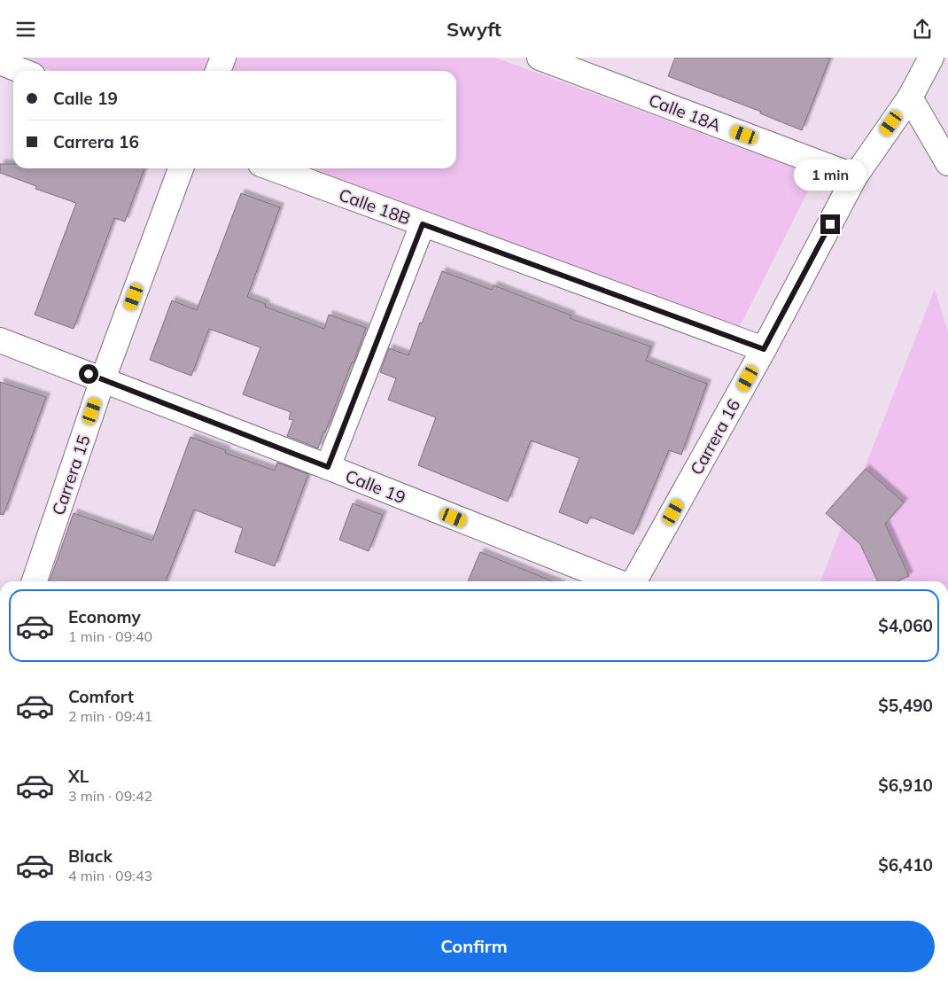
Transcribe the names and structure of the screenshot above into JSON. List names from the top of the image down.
{
  "streets": {
    "street": [
      "Calle 18A",
      "Calle 18B",
      "Carrera 16",
      "Carrera 15",
      "Calle 19"
    ]
  },
  "crossings": [
    ["Calle 18A", "Carrera 16"],
    ["Calle 18B", "Carrera 16"],
    ["Carrera 15", "Calle 19"]
  ],
  "page": {
    "header": "Swyft",
    "banner": ["Calle 19", "Carrera 16"],
    "bubble": "1 min",
    "list": [
      {
        "name": "Economy",
        "note": "1 min · 09:40",
        "value": "$4,060"
      },
      {
        "name": "Comfort",
        "note": "2 min · 09:41",
        "value": "$5,490"
      },
      {
        "name": "XL",
        "note": "3 min · 09:42",
        "value": "$6,910"
      },
      {
        "name": "Black",
        "note": "4 min · 09:43",
        "value": "$6,410"
      }
    ],
    "buttons": "Confirm"
  }
}
